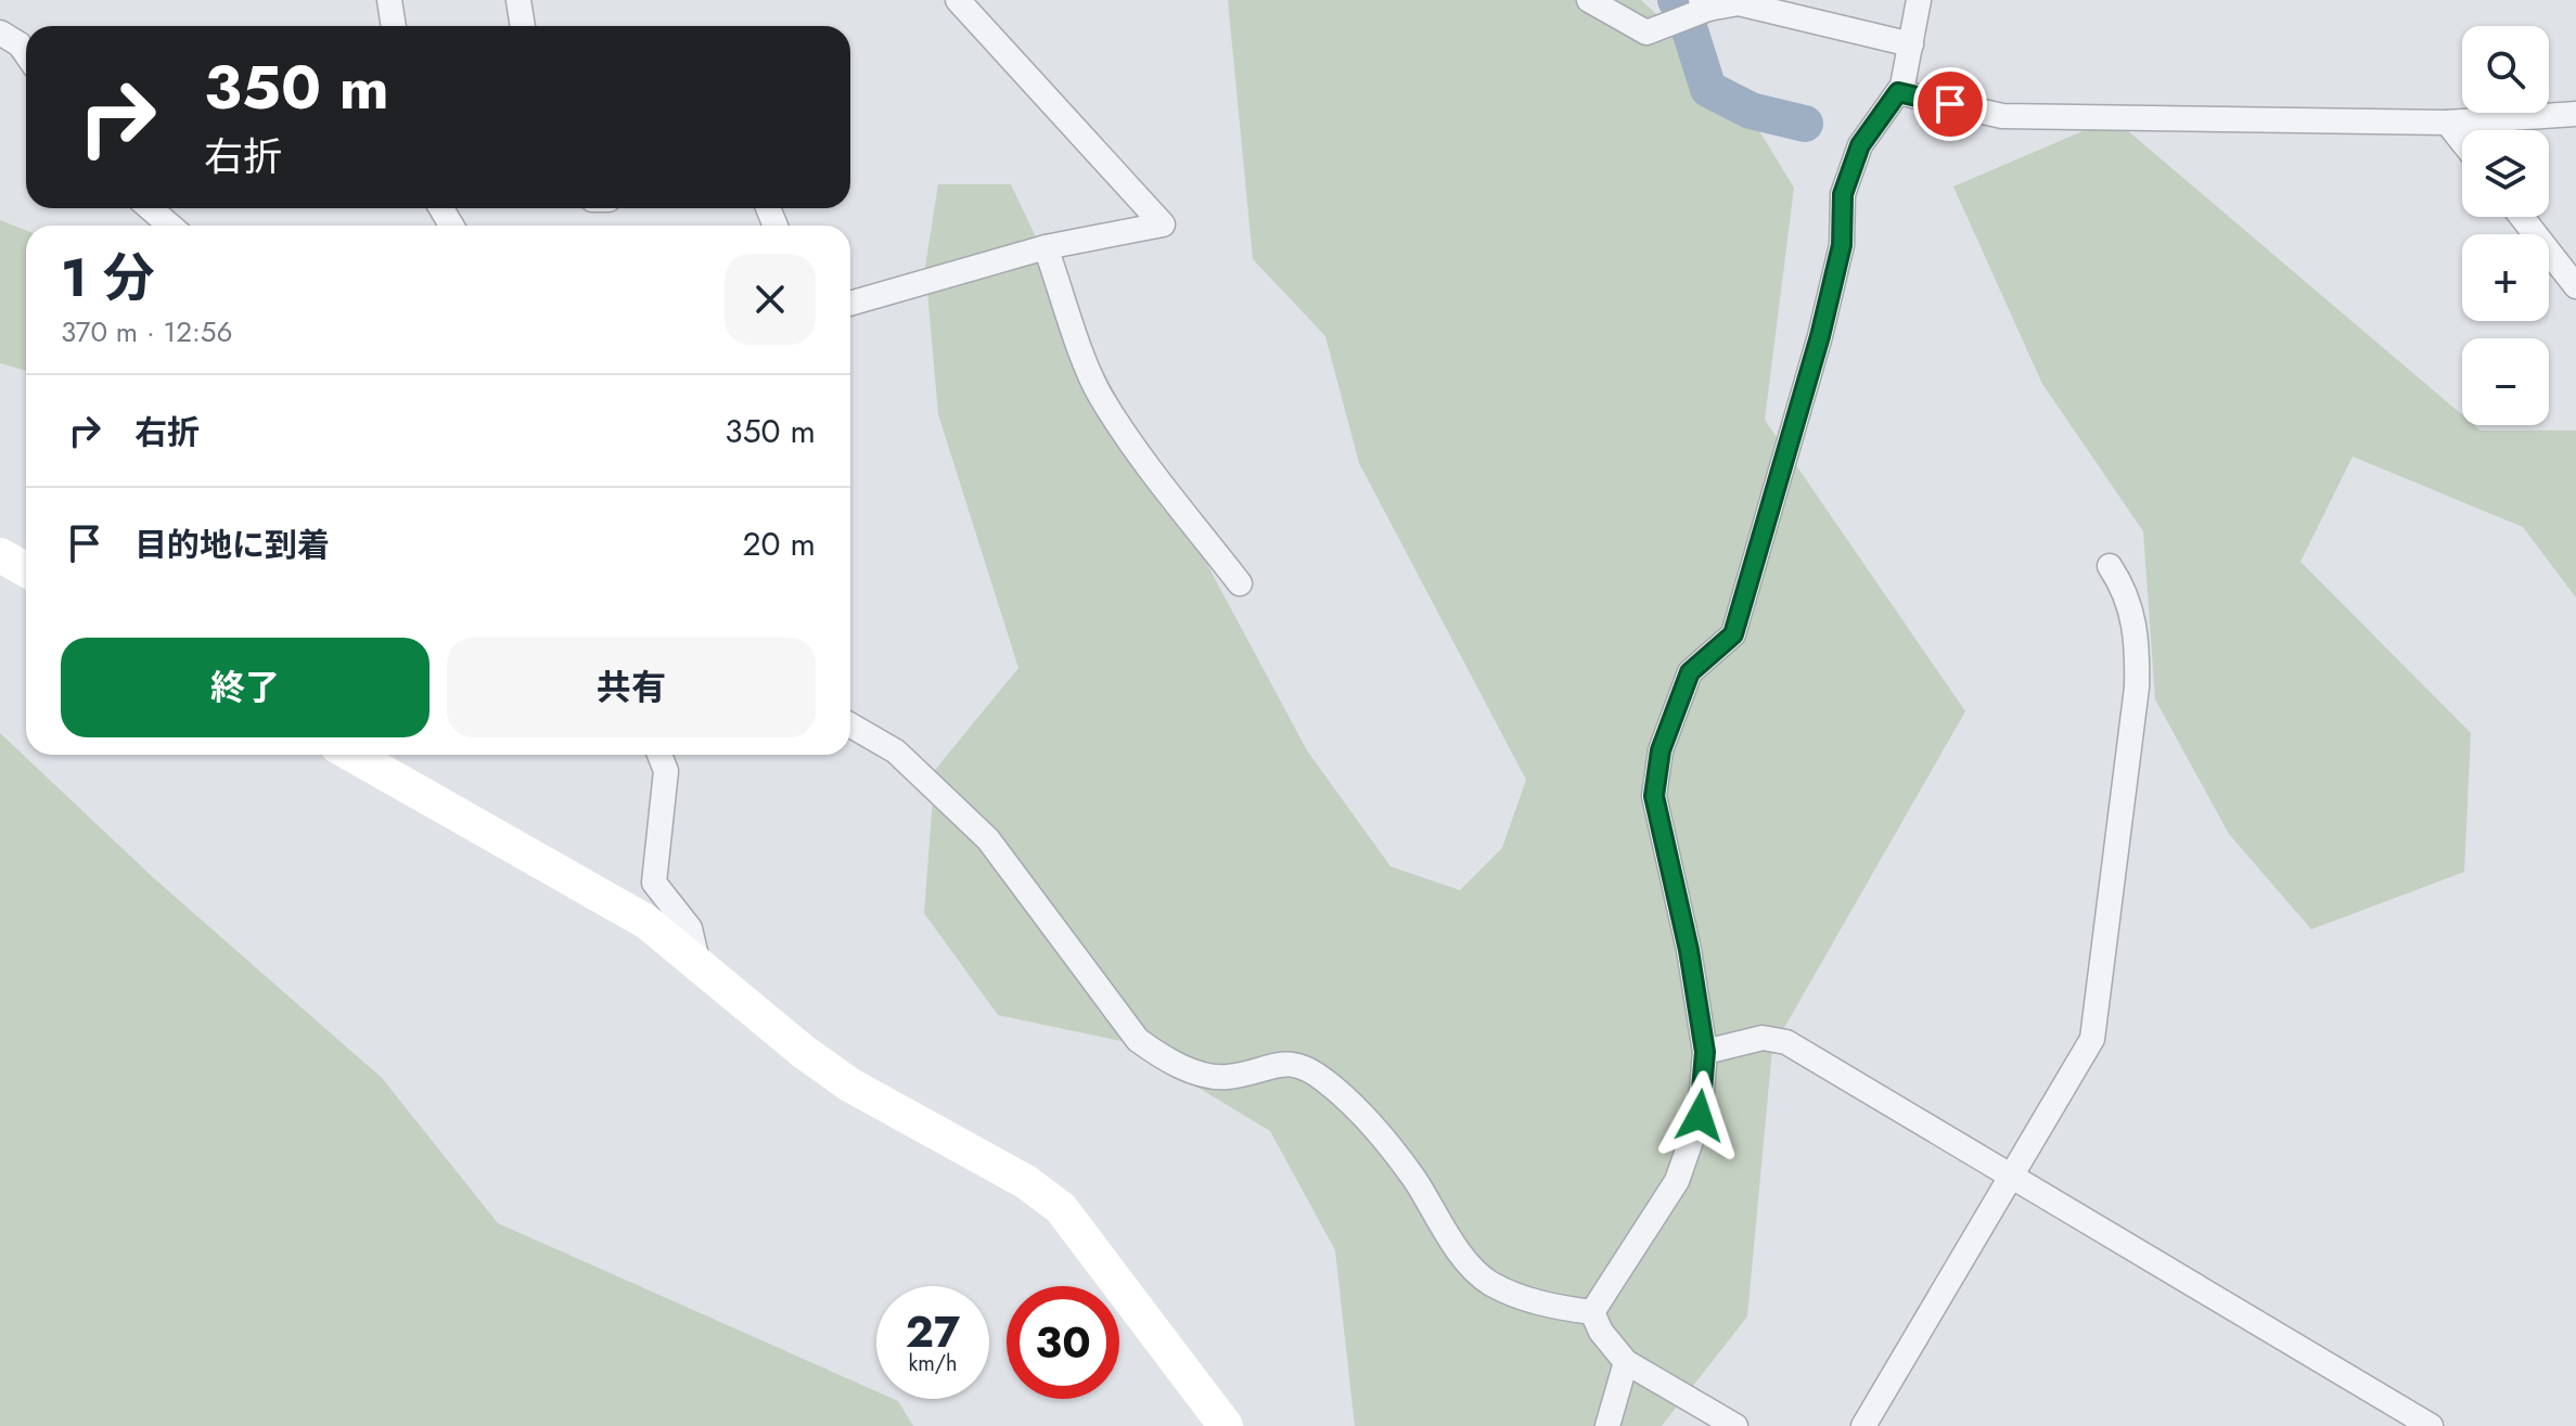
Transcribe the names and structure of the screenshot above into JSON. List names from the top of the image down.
{
  "page": {
    "map_buttons": ["+", "−"],
    "turn": ["350 m", "右折"],
    "heading": ["1 分", "370 m · 12:56"],
    "list": [
      {
        "name": "右折",
        "value": "350 m"
      },
      {
        "name": "目的地に到着",
        "value": "20 m"
      }
    ],
    "buttons": ["終了", "共有"],
    "speed": "27 km/h",
    "limit": "30"
  }
}
